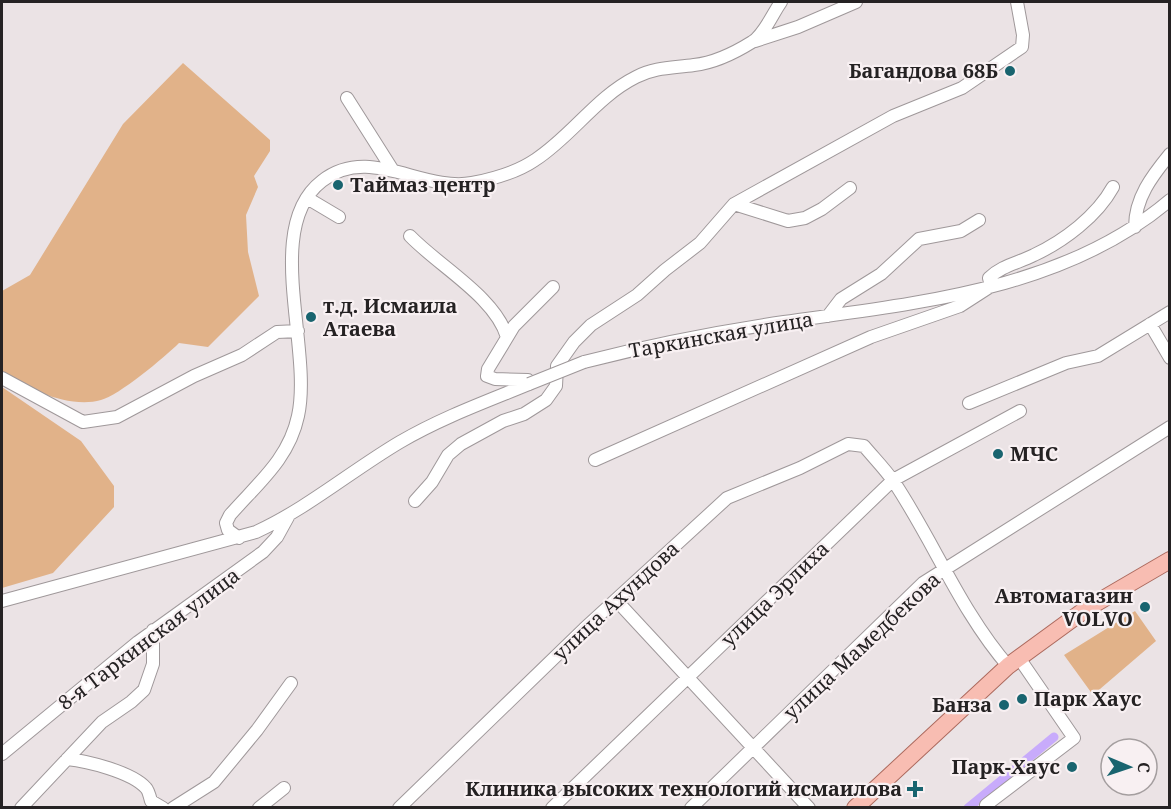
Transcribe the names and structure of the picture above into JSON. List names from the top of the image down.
{
  "streets": {
    "street": [
      "Таркинская улица",
      "улица Эрлиха",
      "улица Ахундова",
      "8-я Таркинская улица",
      "улица Мамедбекова"
    ]
  },
  "crossings": [
    ["Таркинская улица", "8-я Таркинская улица"],
    ["улица Эрлиха", "улица Ахундова"]
  ],
  "places": {
    "other": [
      "Багандова 68Б",
      "Таймаз центр",
      "т.д. Исмаила Атаева",
      "МЧС",
      "Автомагазин VOLVO",
      "Парк Хаус",
      "Банза",
      "Парк-Хаус"
    ],
    "health": ["Клиника высоких технологий исмаилова"]
  },
  "north": "right"
}
